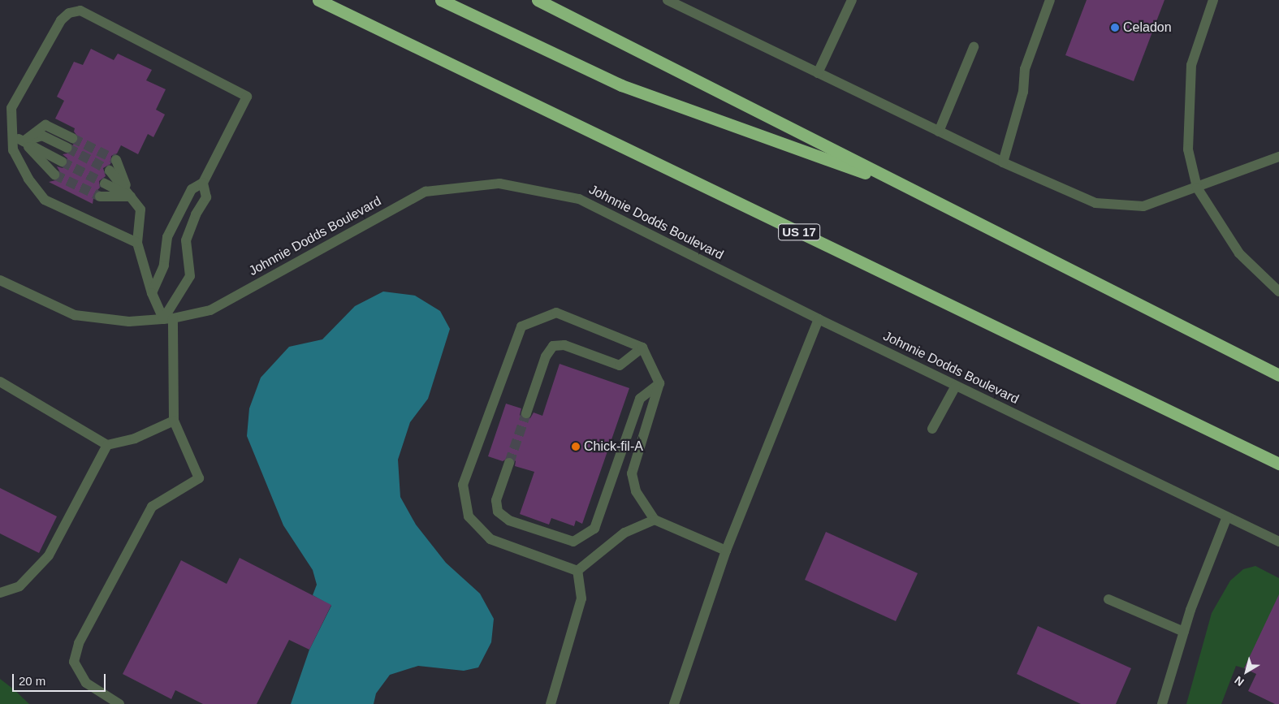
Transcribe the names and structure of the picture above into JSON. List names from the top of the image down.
{
  "streets": {
    "highway": ["US 17"],
    "street": ["Johnnie Dodds Boulevard"]
  },
  "places": ["Celadon", "Chick-fil-A"],
  "scale_bar": "20 m",
  "north": "bottom left"
}
